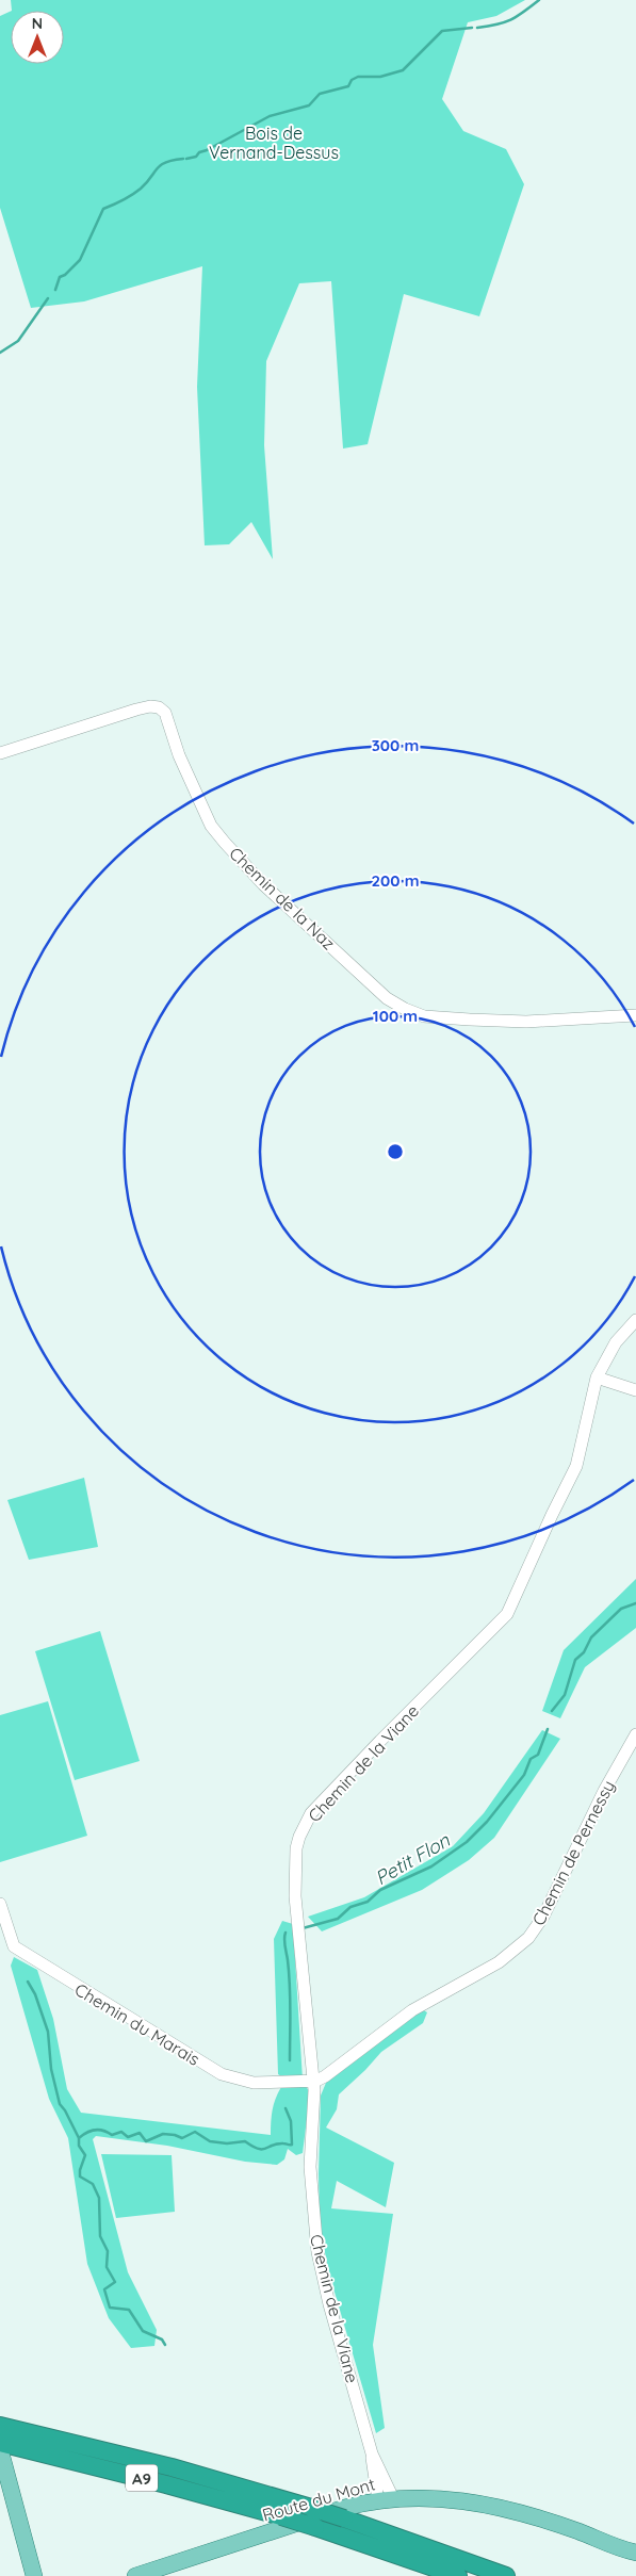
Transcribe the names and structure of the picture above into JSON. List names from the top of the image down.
{
  "streets": {
    "highway": ["A9"],
    "main road": ["Route du Mont"],
    "street": [
      "Chemin de la Naz",
      "Chemin de la Viane",
      "Chemin de Pernessy",
      "Chemin du Marais"
    ]
  },
  "crossings": [
    ["Chemin de la Viane", "Chemin de Pernessy"],
    ["Chemin de la Viane", "Chemin du Marais"],
    ["Chemin de la Viane", "Route du Mont"],
    ["Chemin de Pernessy", "Chemin du Marais"]
  ],
  "water": ["Petit Flon"],
  "parks": ["Bois de Vernand-Dessus"],
  "north": "top",
  "rings": ["300 m", "200 m", "100 m"]
}
